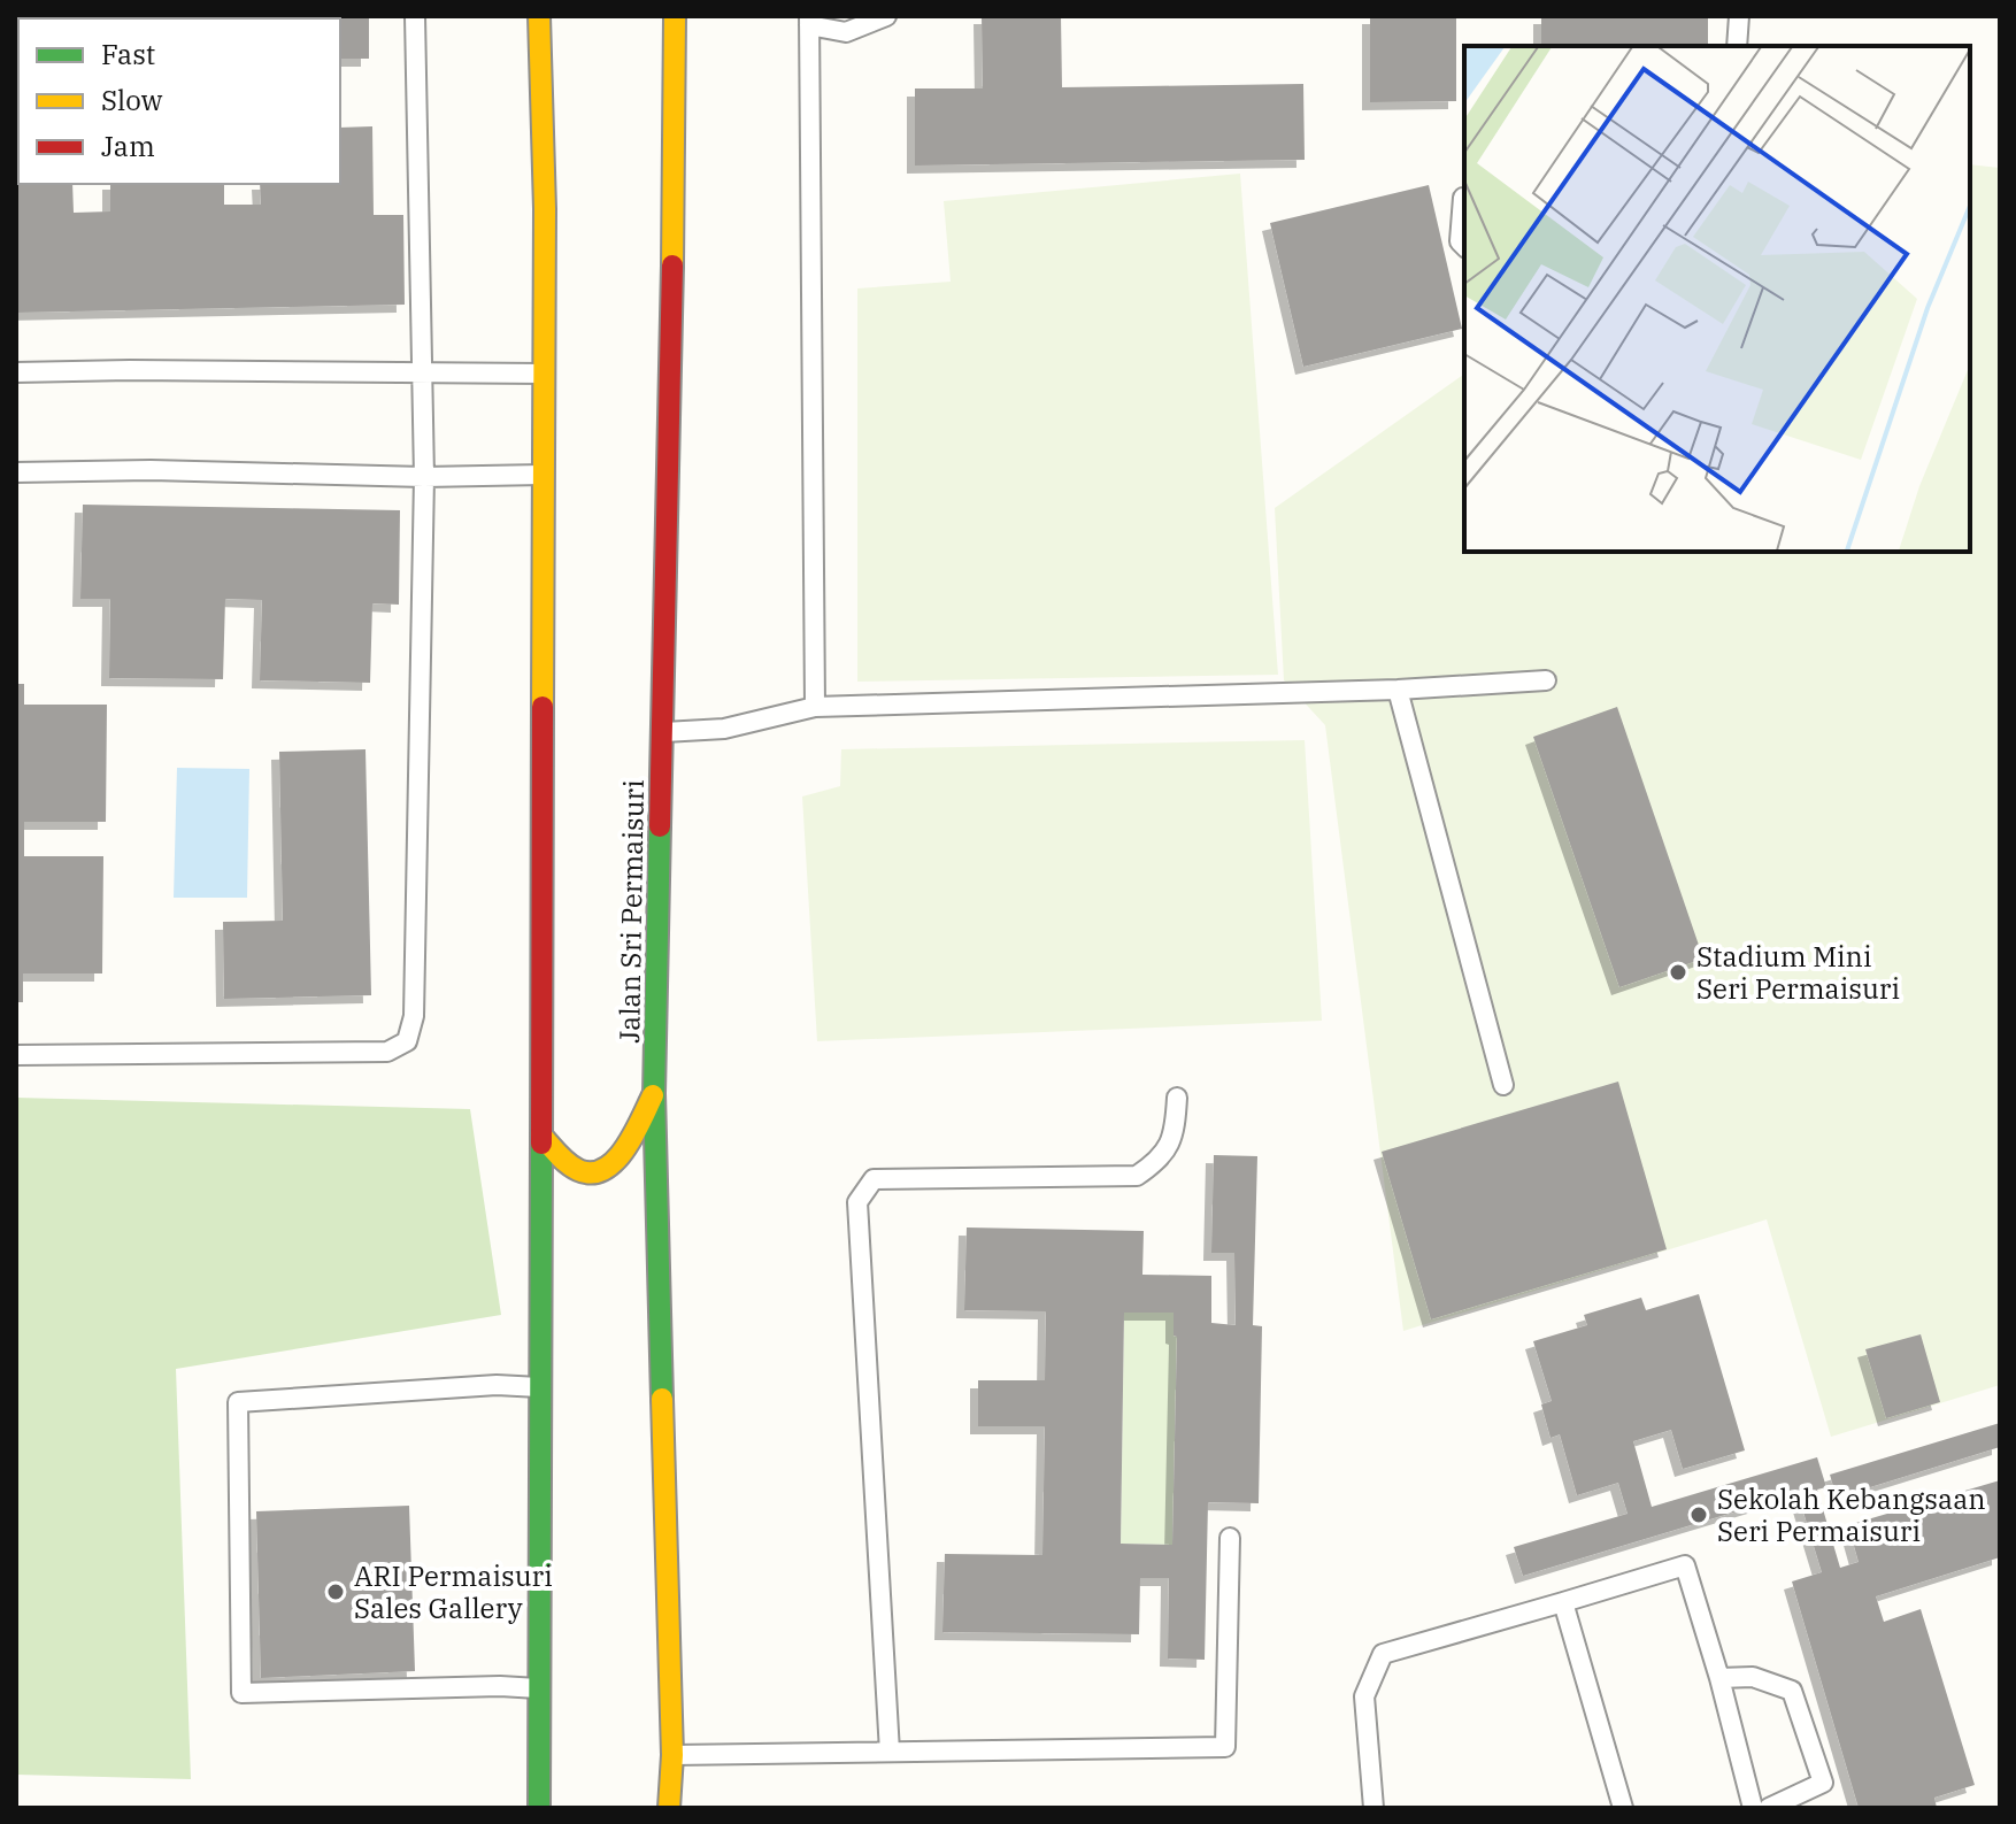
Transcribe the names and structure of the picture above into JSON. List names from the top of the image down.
{
  "streets": {
    "street": ["Jalan Sri Permaisuri"]
  },
  "places": ["Stadium Mini Seri Permaisuri", "Sekolah Kebangsaan Seri Permaisuri", "ARI Permaisuri Sales Gallery"],
  "legend": ["Fast", "Slow", "Jam"]
}
